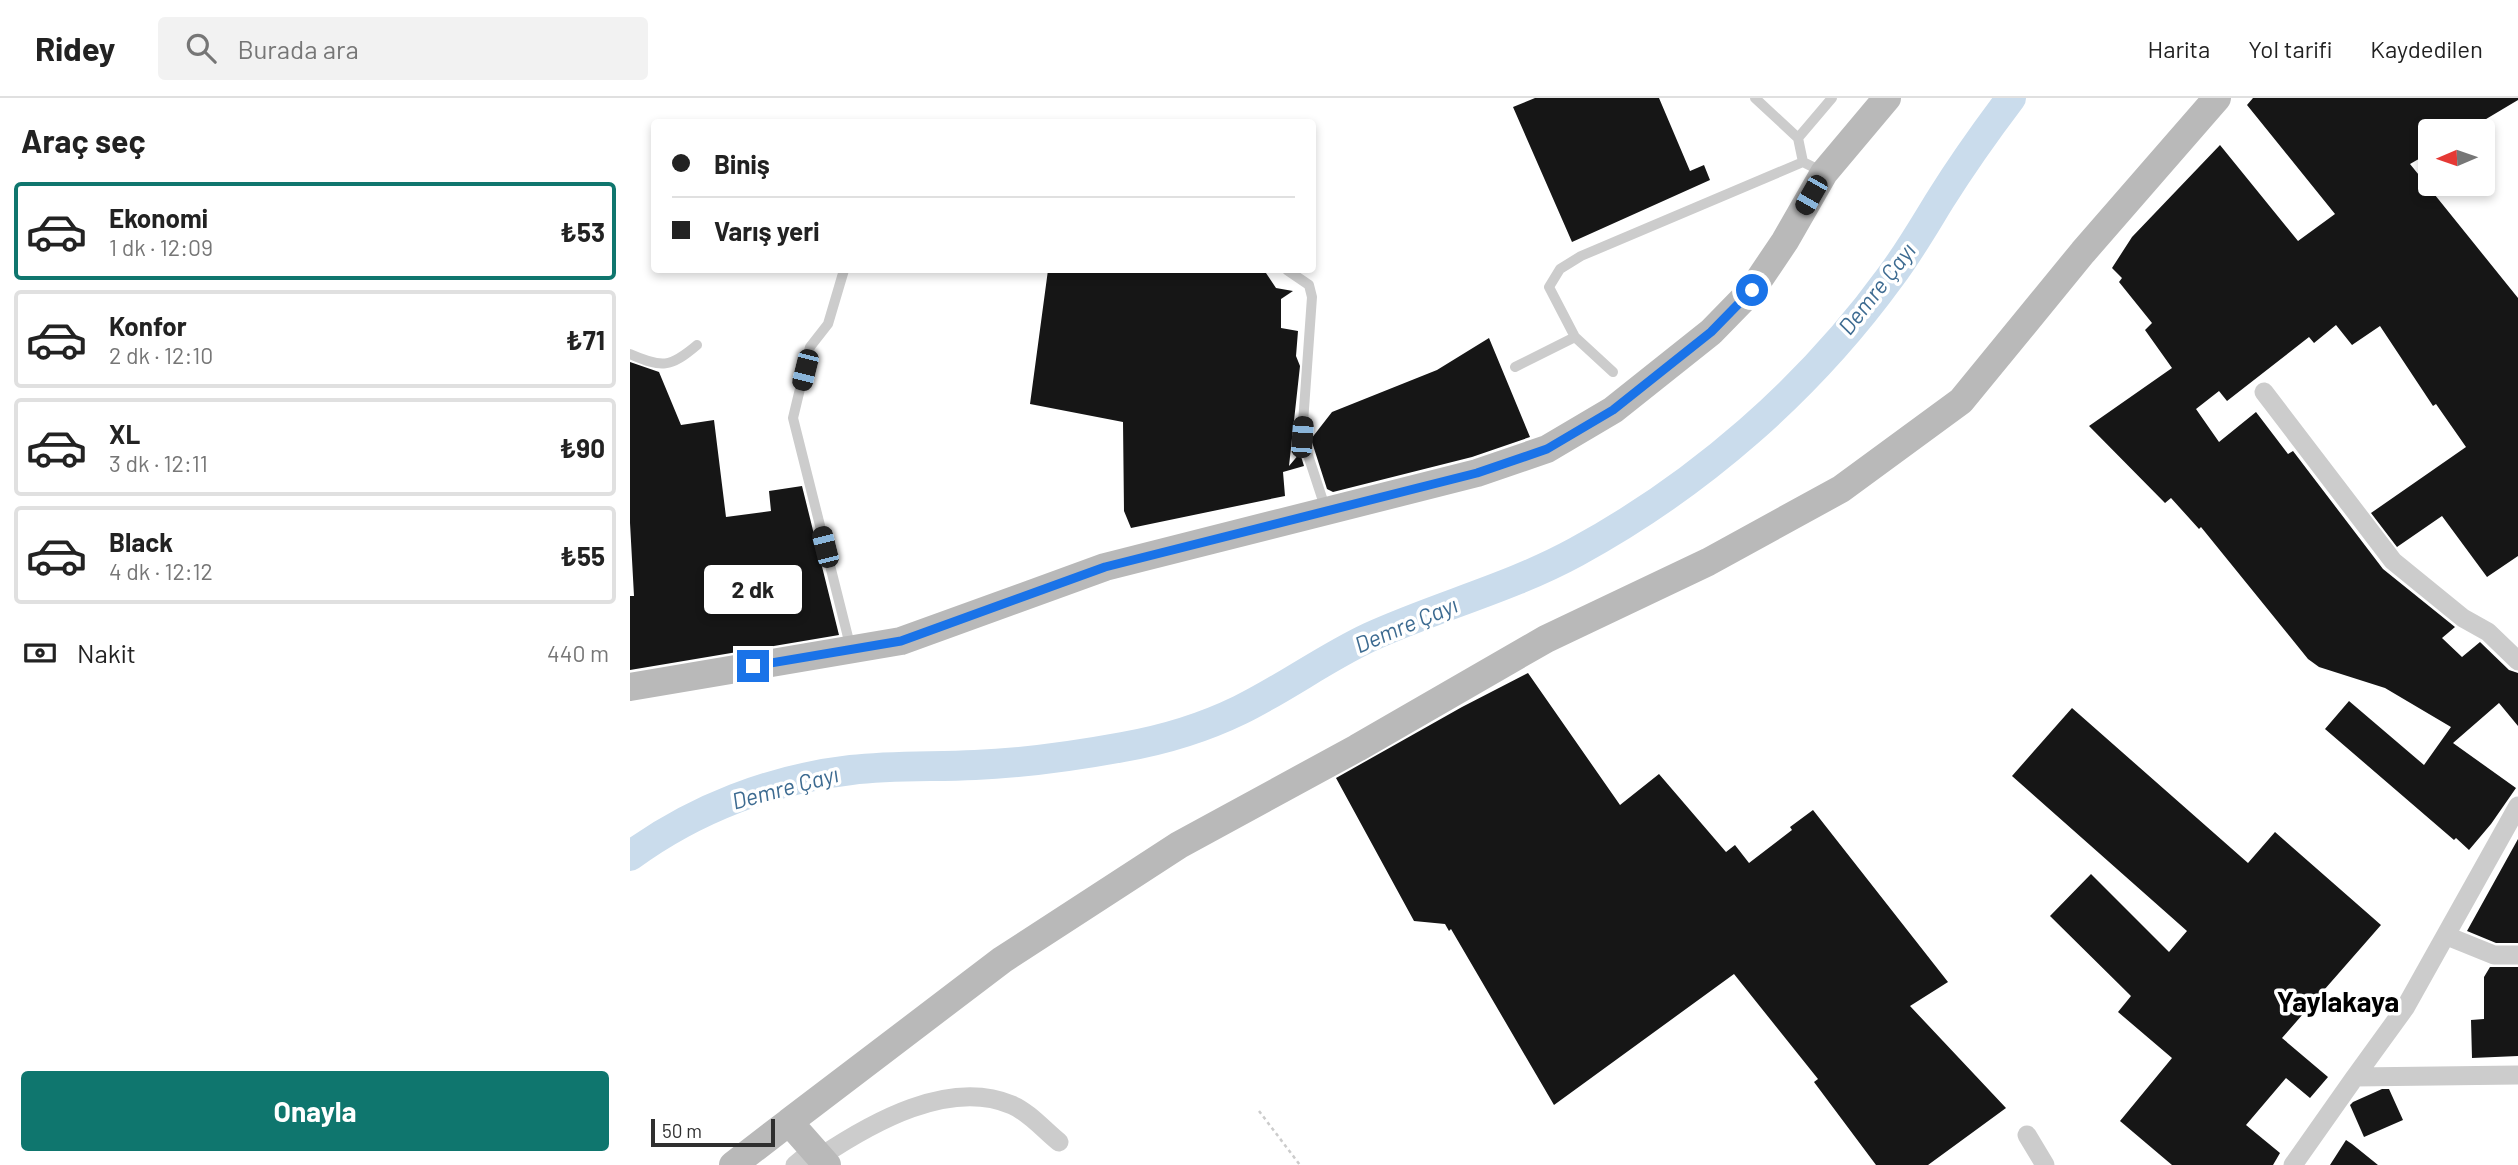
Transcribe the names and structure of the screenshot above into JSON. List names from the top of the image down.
{
  "districts": ["Yaylakaya"],
  "water": ["Demre Çayı"],
  "scale_bar": "50 m",
  "north": "left",
  "page": {
    "header": "Ridey",
    "search": "Burada ara",
    "nav": ["Harita", "Yol tarifi", "Kaydedilen"],
    "heading": "Araç seç",
    "banner": ["Biniş", "Varış yeri"],
    "list": [
      {
        "name": "Ekonomi",
        "note": "1 dk · 12:09",
        "value": "₺53"
      },
      {
        "name": "Konfor",
        "note": "2 dk · 12:10",
        "value": "₺71"
      },
      {
        "name": "XL",
        "note": "3 dk · 12:11",
        "value": "₺90"
      },
      {
        "name": "Black",
        "note": "4 dk · 12:12",
        "value": "₺55"
      }
    ],
    "bubble": "2 dk",
    "pay": ["Nakit", "440 m"],
    "buttons": "Onayla",
    "scale": "50 m"
  }
}
